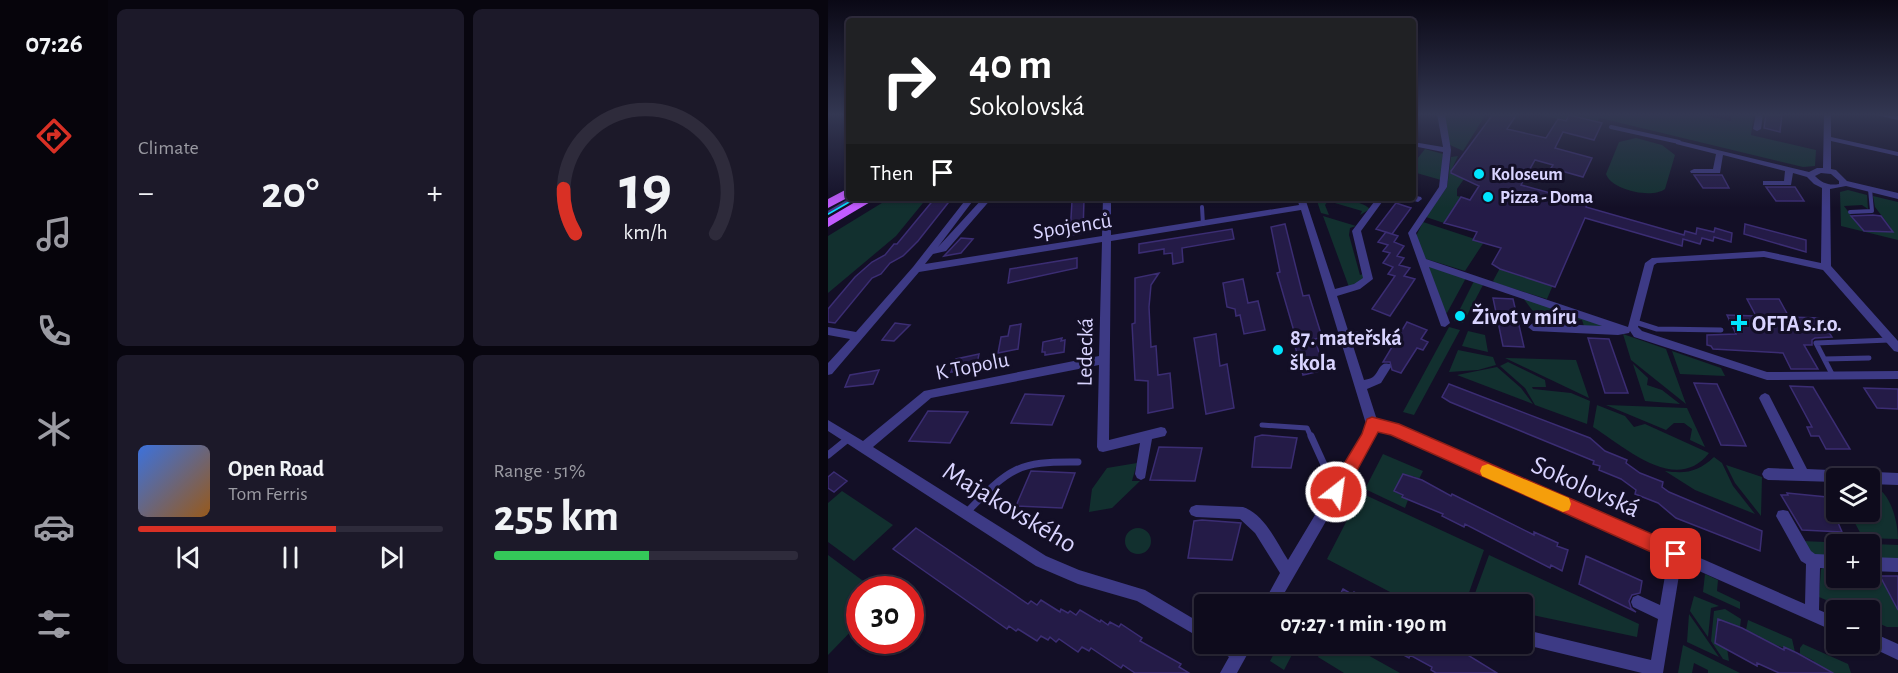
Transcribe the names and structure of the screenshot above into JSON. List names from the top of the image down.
{
  "streets": {
    "street": [
      "Spojenců",
      "Ledecká",
      "K Topolu",
      "Sokolovská",
      "Majakovského"
    ]
  },
  "crossings": [
    ["Spojenců", "Ledecká"],
    ["Ledecká", "K Topolu"],
    ["K Topolu", "Majakovského"]
  ],
  "places": {
    "other": [
      "Koloseum",
      "Pizza - Doma",
      "Život v míru",
      "87. mateřská škola"
    ],
    "health": ["OFTA s.r.o."]
  },
  "page": {
    "tabs": "07:26",
    "tile": [
      "Climate",
      ["Range · 51%", "255 km"]
    ],
    "turn": ["40 m", "Sokolovská"],
    "then": "Then",
    "heat": ["−", "20°", "+"],
    "song": ["Open Road", "Tom Ferris"],
    "map_buttons": ["+", "−"],
    "limit": "30",
    "trip": "07:27 · 1 min · 190 m",
    "gauge": ["19", "km/h"]
  }
}
